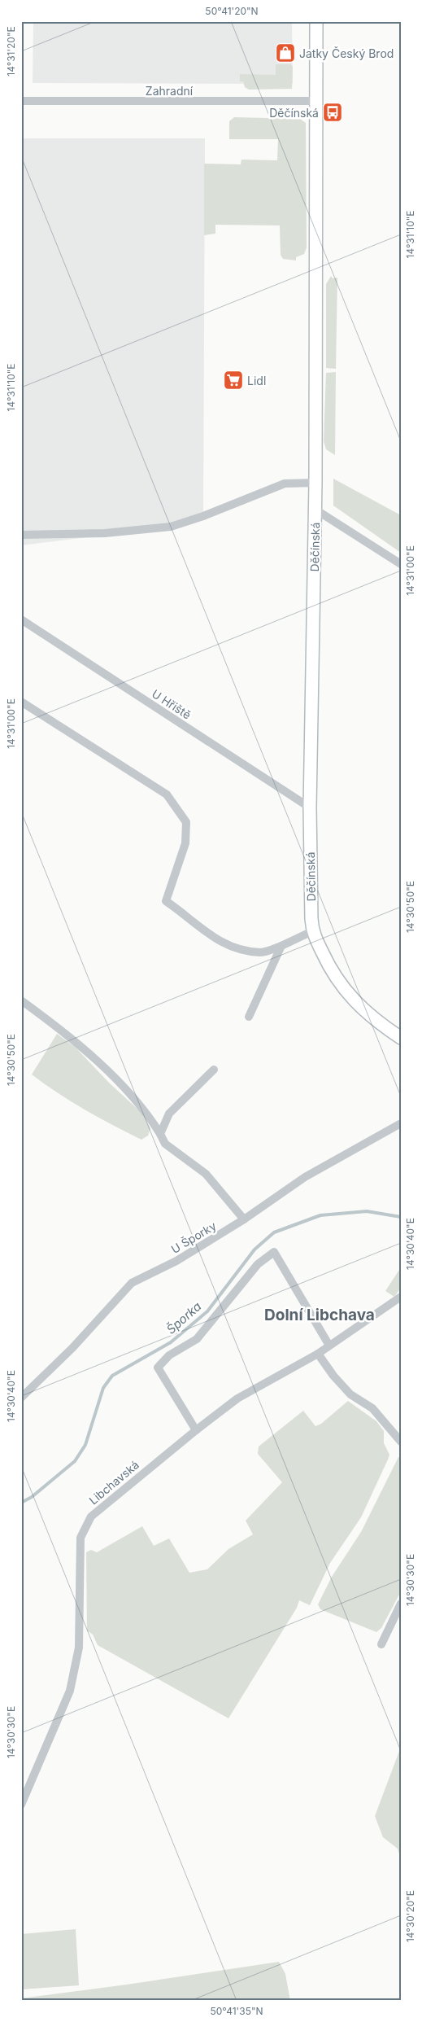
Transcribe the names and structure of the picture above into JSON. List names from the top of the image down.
{
  "streets": {
    "main road": ["Děčínská"],
    "street": [
      "Zahradní",
      "U Hřiště",
      "U Šporky",
      "Libchavská"
    ]
  },
  "crossings": [
    ["Zahradní", "Děčínská"],
    ["Děčínská", "U Hřiště"]
  ],
  "districts": ["Dolní Libchava"],
  "water": ["Šporka"],
  "places": {
    "shop": ["Jatky Český Brod"],
    "bus stop": ["Děčínská"],
    "supermarket": ["Lidl"]
  },
  "coordinates": [
    "50°41'20\"N",
    "14°31'20\"E",
    "14°31'10\"E",
    "14°31'00\"E",
    "14°30'50\"E",
    "14°30'40\"E",
    "14°30'30\"E",
    "14°30'20\"E",
    "50°41'35\"N"
  ]
}
